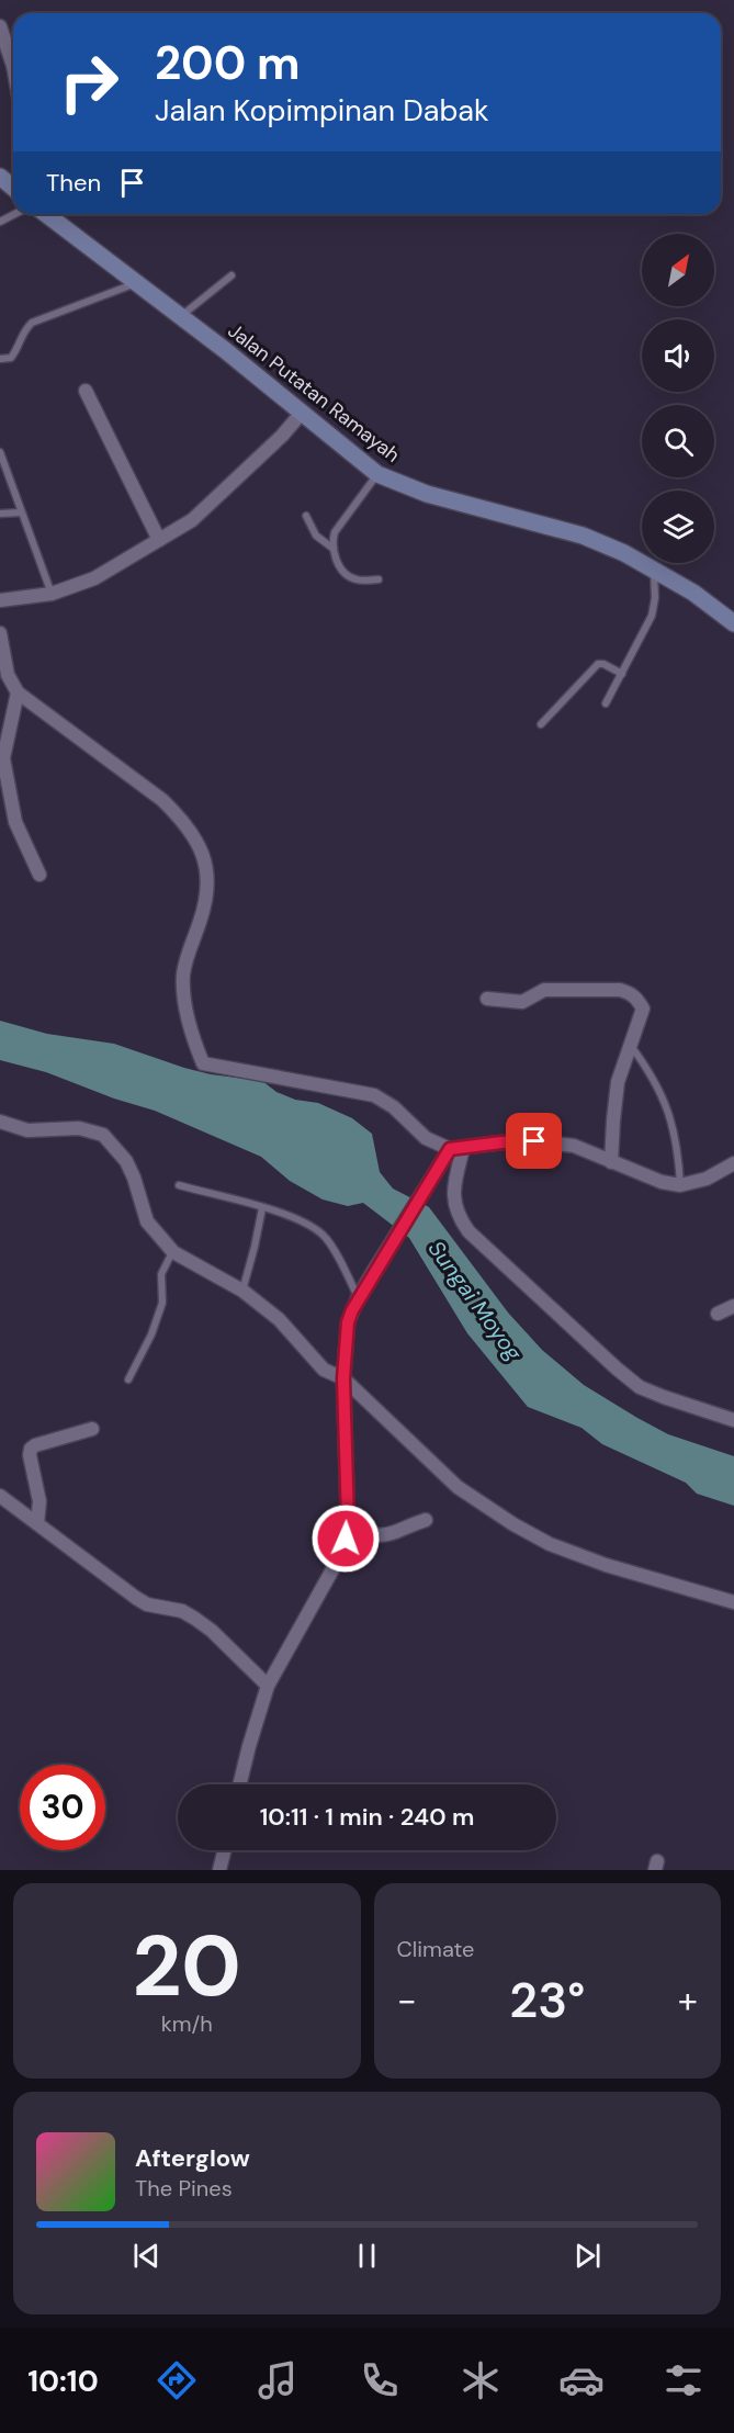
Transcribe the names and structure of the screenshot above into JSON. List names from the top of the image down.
{
  "streets": {
    "main road": ["Jalan Putatan Ramayah"]
  },
  "water": ["Sungai Moyog"],
  "north": "top right",
  "page": {
    "turn": ["200 m", "Jalan Kopimpinan Dabak"],
    "then": "Then",
    "limit": "30",
    "trip": "10:11 · 1 min · 240 m",
    "tile": [
      ["20", "km/h"],
      "Climate"
    ],
    "heat": ["−", "23°", "+"],
    "song": ["Afterglow", "The Pines"],
    "tabs": "10:10"
  }
}
